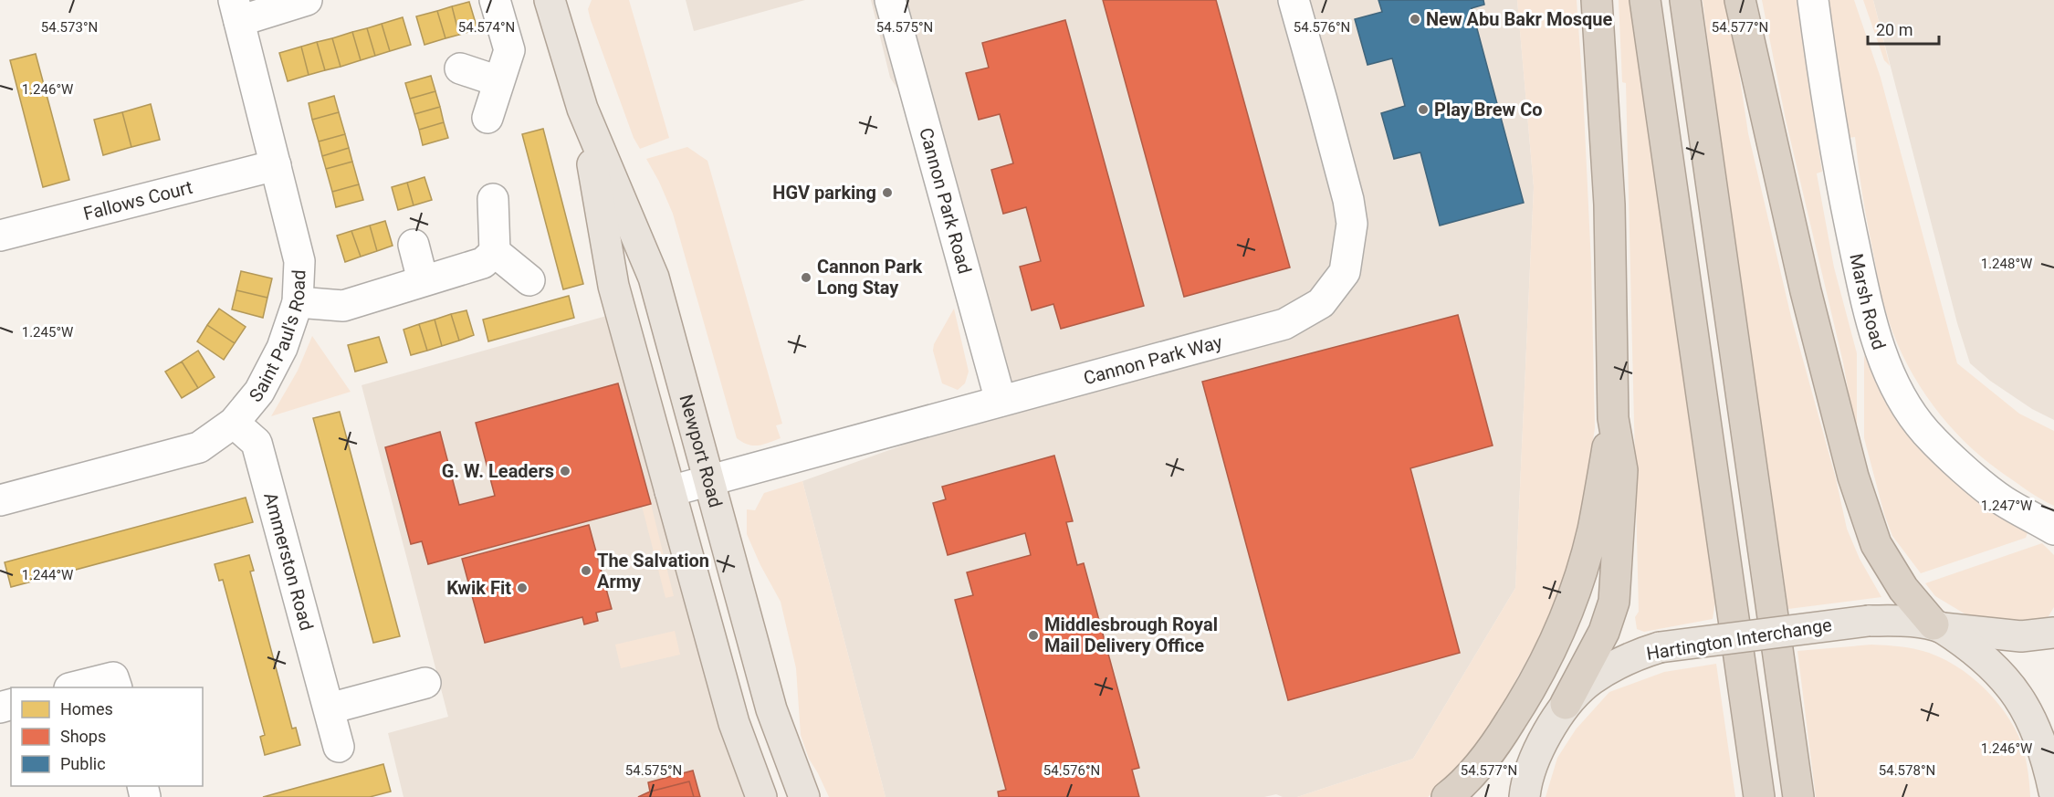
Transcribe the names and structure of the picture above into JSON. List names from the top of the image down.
{
  "streets": {
    "main road": ["Newport Road", "Hartington Interchange"],
    "street": [
      "Fallows Court",
      "Cannon Park Road",
      "Marsh Road",
      "Saint Paul's Road",
      "Cannon Park Way",
      "Ammerston Road"
    ]
  },
  "crossings": [
    ["Fallows Court", "Saint Paul's Road"],
    ["Cannon Park Road", "Cannon Park Way"],
    ["Saint Paul's Road", "Ammerston Road"],
    ["Cannon Park Way", "Newport Road"]
  ],
  "places": [
    "New Abu Bakr Mosque",
    "Play Brew Co",
    "HGV parking",
    "Cannon Park Long Stay",
    "G. W. Leaders",
    "The Salvation Army",
    "Kwik Fit",
    "Middlesbrough Royal Mail Delivery Office"
  ],
  "legend": ["Homes", "Shops", "Public"],
  "scale_bar": "20 m",
  "coordinates": [
    "54.573°N",
    "54.574°N",
    "54.575°N",
    "54.576°N",
    "54.577°N",
    "1.246°W",
    "1.248°W",
    "1.245°W",
    "1.247°W",
    "1.244°W",
    "54.578°N"
  ]
}
